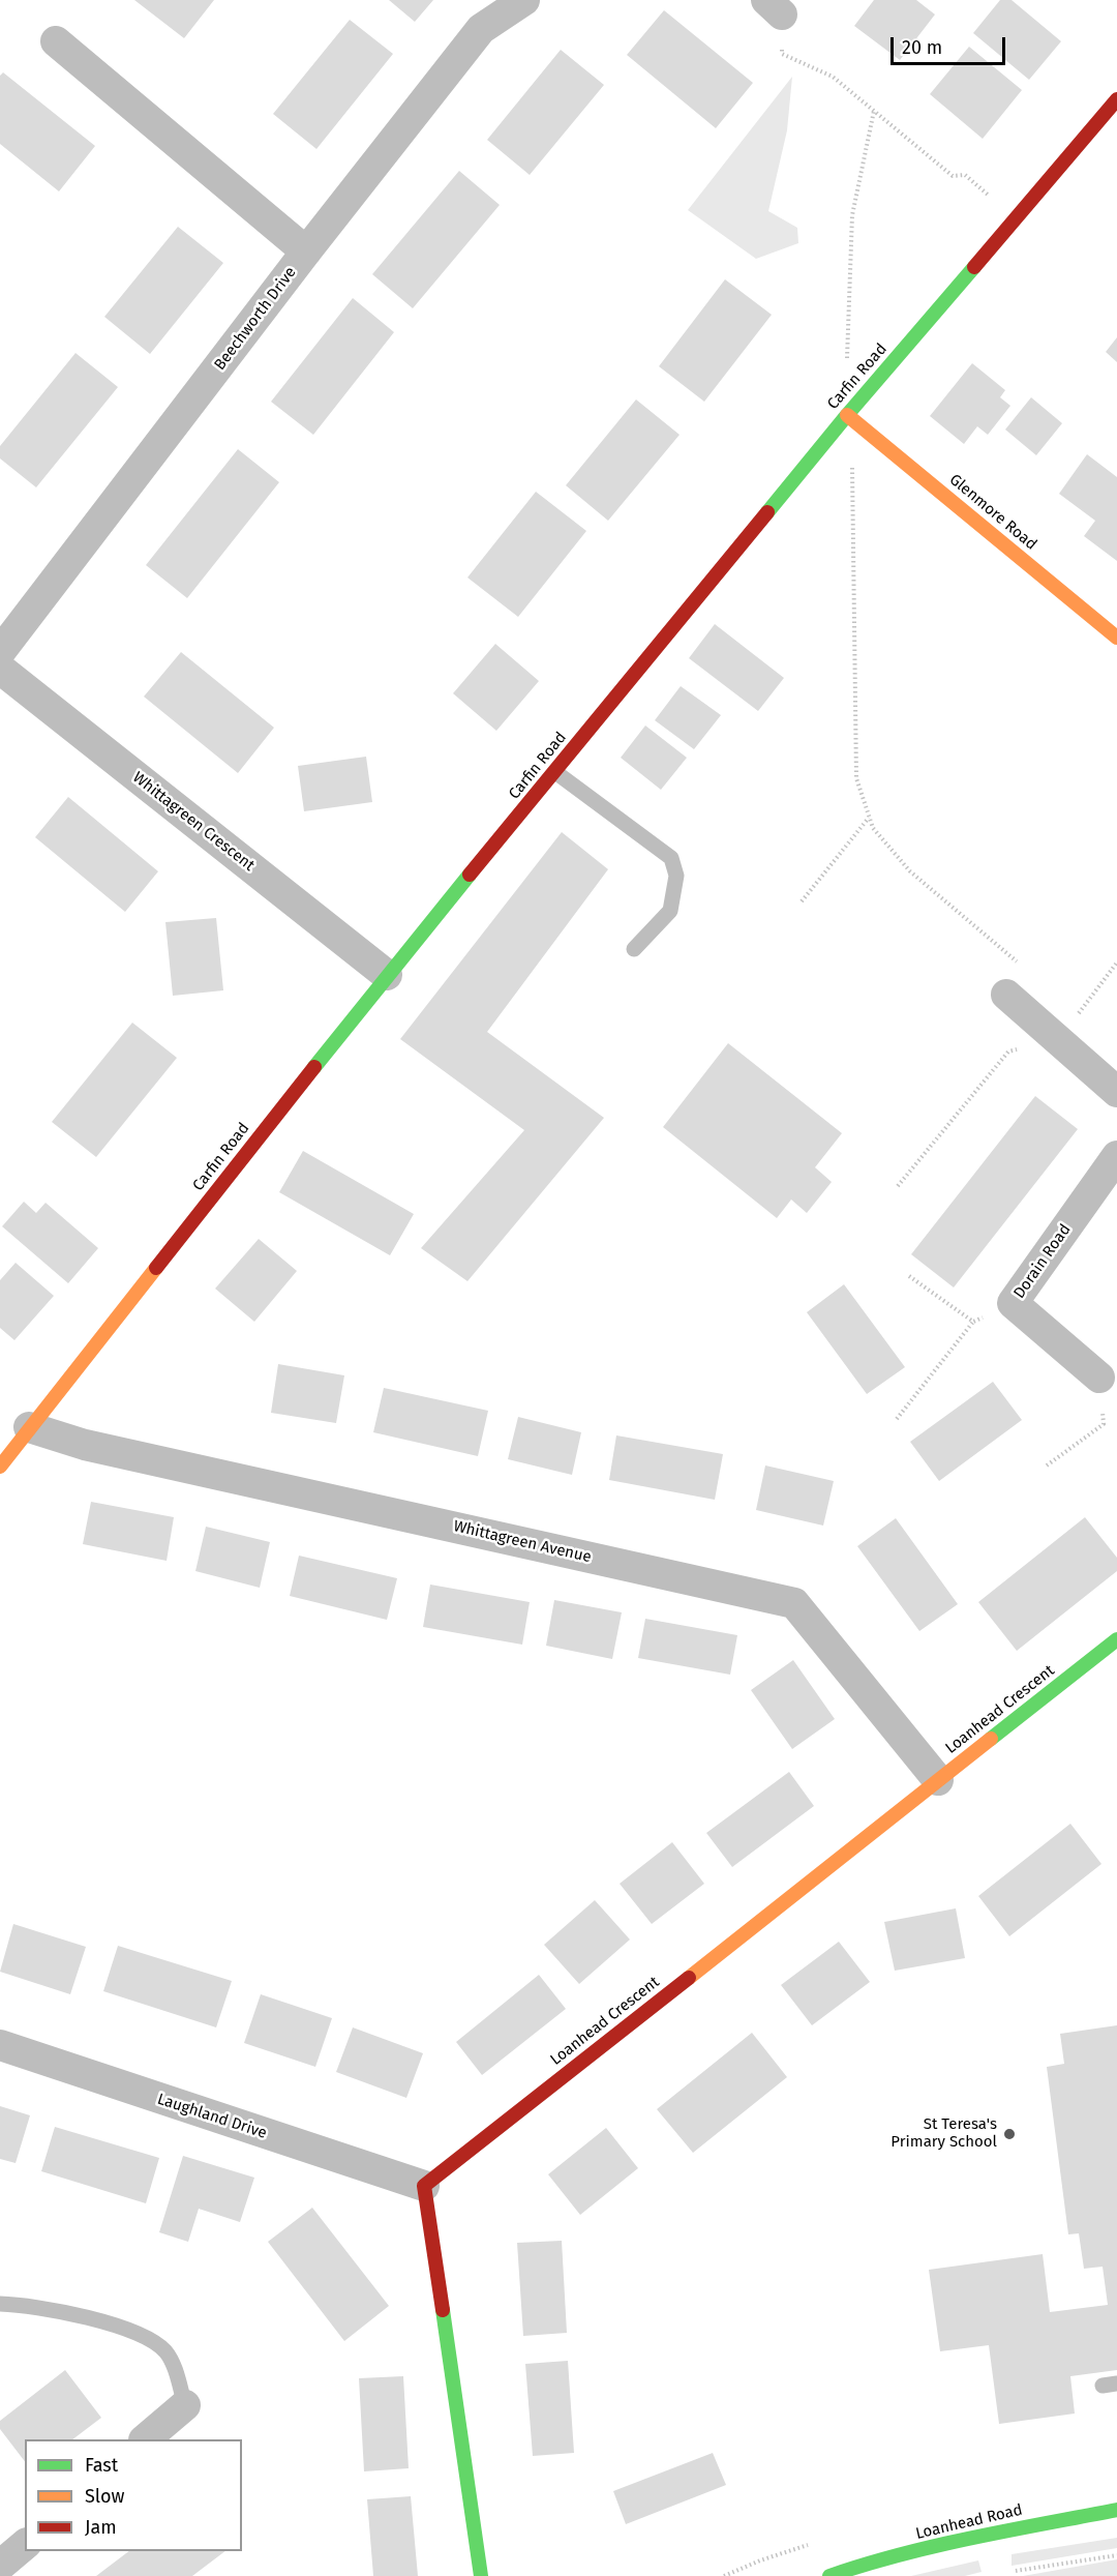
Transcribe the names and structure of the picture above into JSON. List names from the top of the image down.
{
  "streets": {
    "street": [
      "Beechworth Drive",
      "Carfin Road",
      "Glenmore Road",
      "Whittagreen Crescent",
      "Dorain Road",
      "Whittagreen Avenue",
      "Loanhead Crescent",
      "Laughland Drive",
      "Loanhead Road"
    ]
  },
  "crossings": [
    ["Carfin Road", "Glenmore Road"],
    ["Carfin Road", "Whittagreen Crescent"],
    ["Carfin Road", "Whittagreen Avenue"],
    ["Whittagreen Avenue", "Loanhead Crescent"],
    ["Loanhead Crescent", "Laughland Drive"]
  ],
  "places": ["St Teresa's Primary School"],
  "legend": ["Fast", "Slow", "Jam"],
  "scale_bar": "20 m"
}
